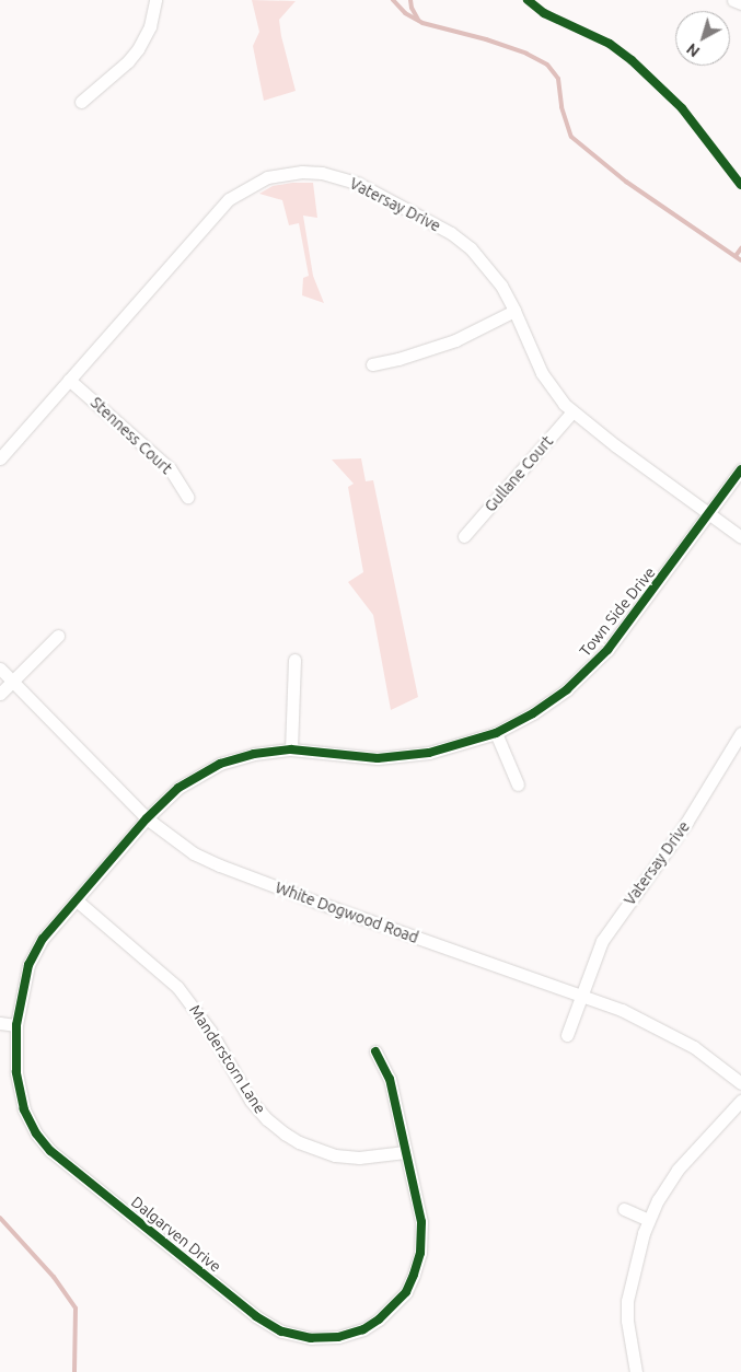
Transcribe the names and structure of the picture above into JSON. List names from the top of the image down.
{
  "streets": {
    "street": [
      "Vatersay Drive",
      "Stenness Court",
      "Gullane Court",
      "Town Side Drive",
      "White Dogwood Road",
      "Manderstorn Lane",
      "Dalgarven Drive"
    ]
  },
  "crossings": [
    ["Vatersay Drive", "Stenness Court"],
    ["Vatersay Drive", "Gullane Court"],
    ["Vatersay Drive", "Town Side Drive"],
    ["Vatersay Drive", "White Dogwood Road"],
    ["Town Side Drive", "White Dogwood Road"],
    ["Town Side Drive", "Dalgarven Drive"],
    ["White Dogwood Road", "Dalgarven Drive"],
    ["Manderstorn Lane", "Dalgarven Drive"]
  ],
  "north": "bottom left"
}
